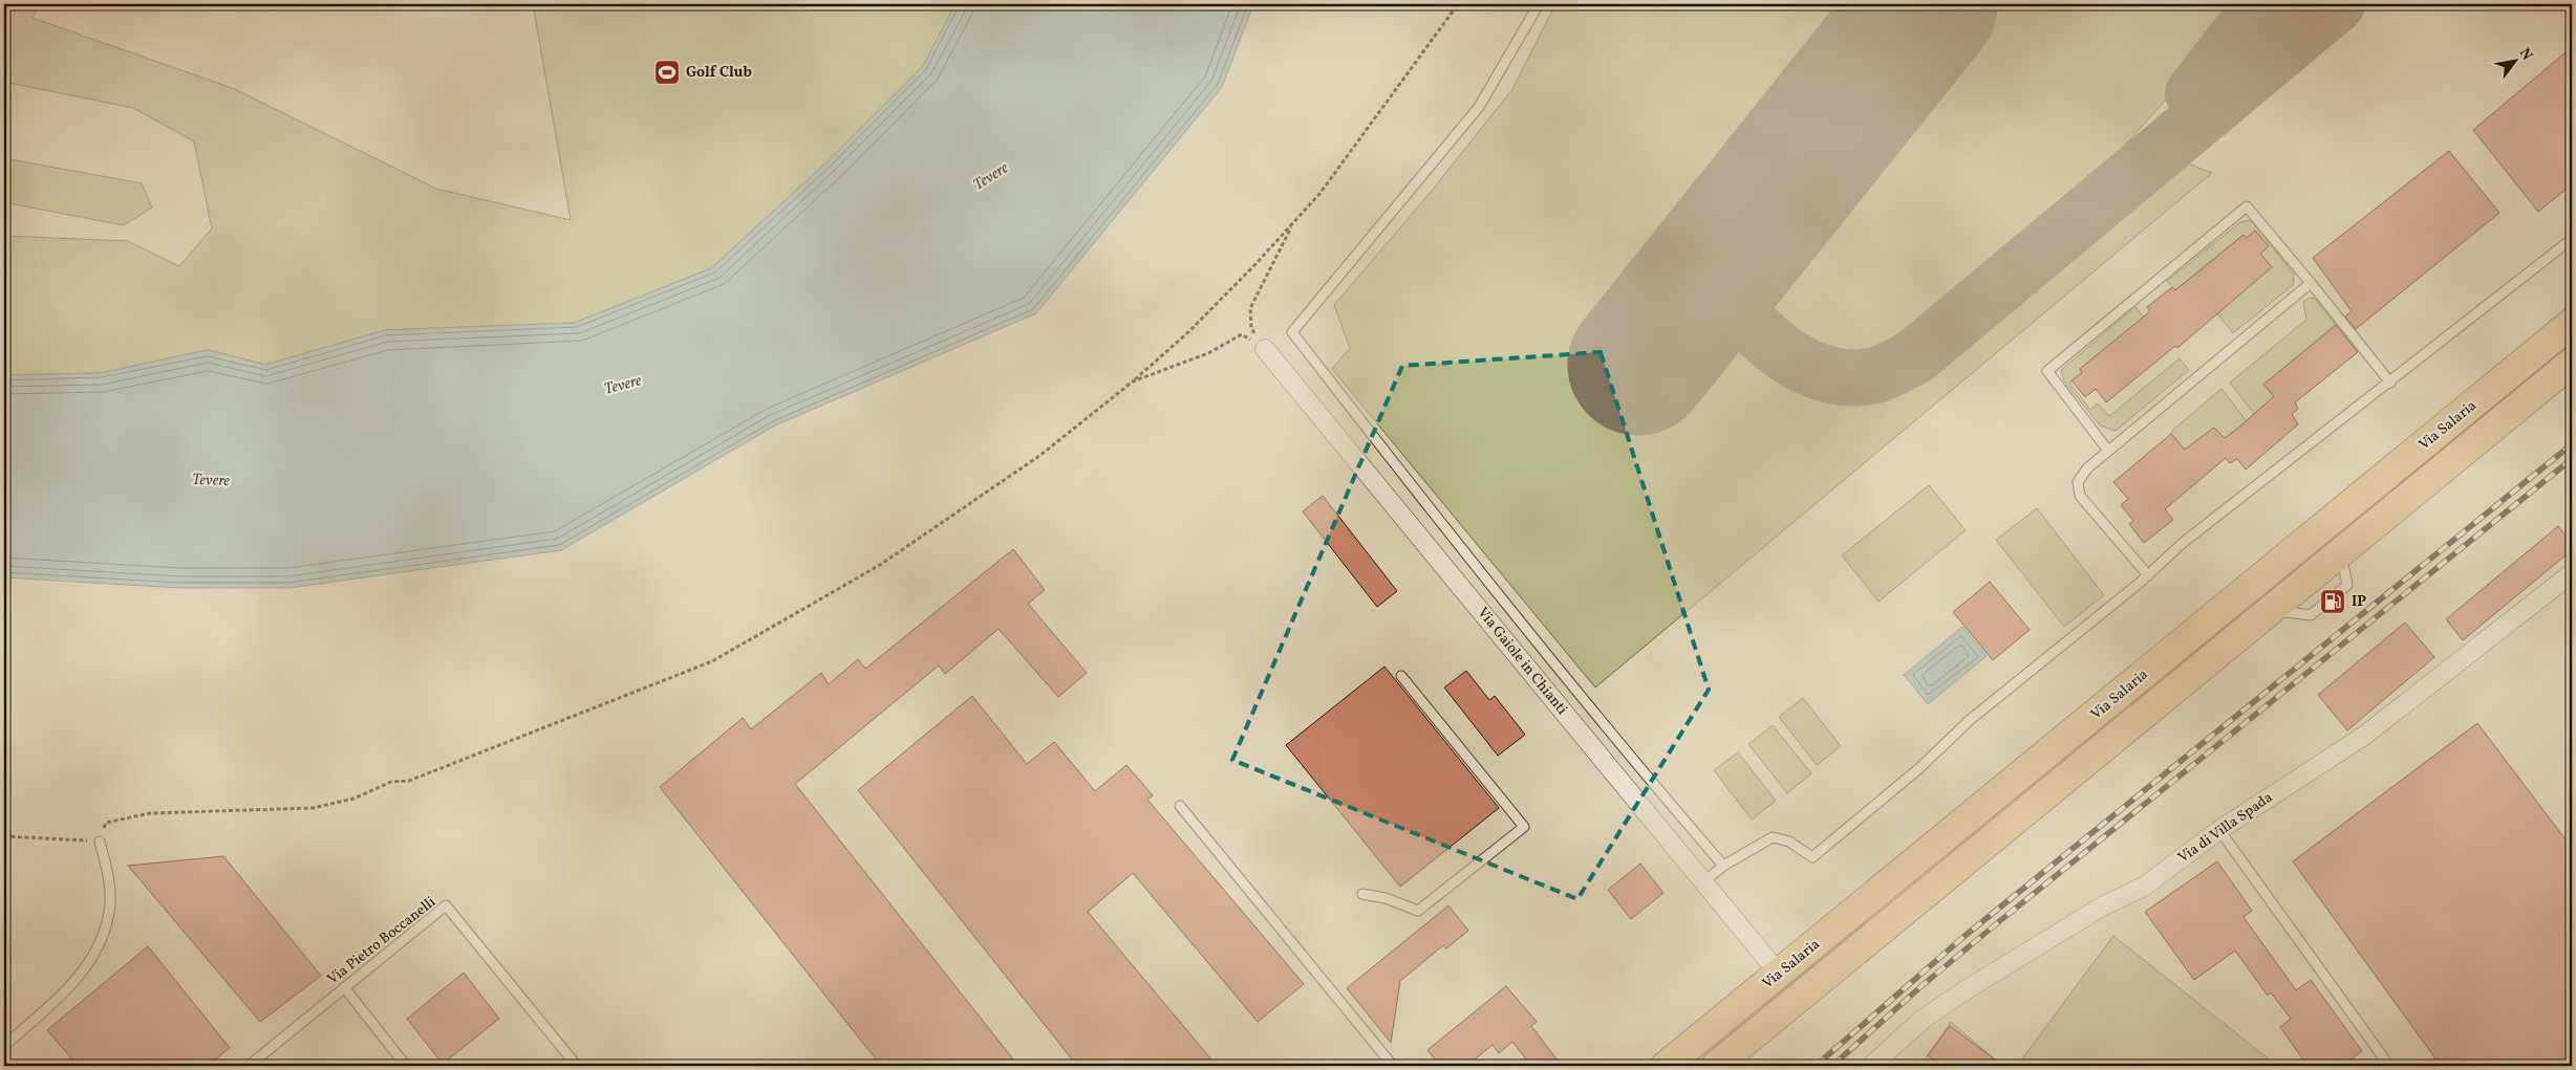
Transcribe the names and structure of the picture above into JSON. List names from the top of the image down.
{
  "streets": {
    "main road": ["Via Salaria"],
    "street": ["Via Gaiole in Chianti", "Via di Villa Spada"],
    "lane": ["Via Pietro Boccanelli"]
  },
  "crossings": [
    ["Via Salaria", "Via Gaiole in Chianti"]
  ],
  "water": ["Tevere"],
  "places": {
    "sports": ["Golf Club"],
    "fuel station": ["IP"]
  },
  "north": "top right"
}
